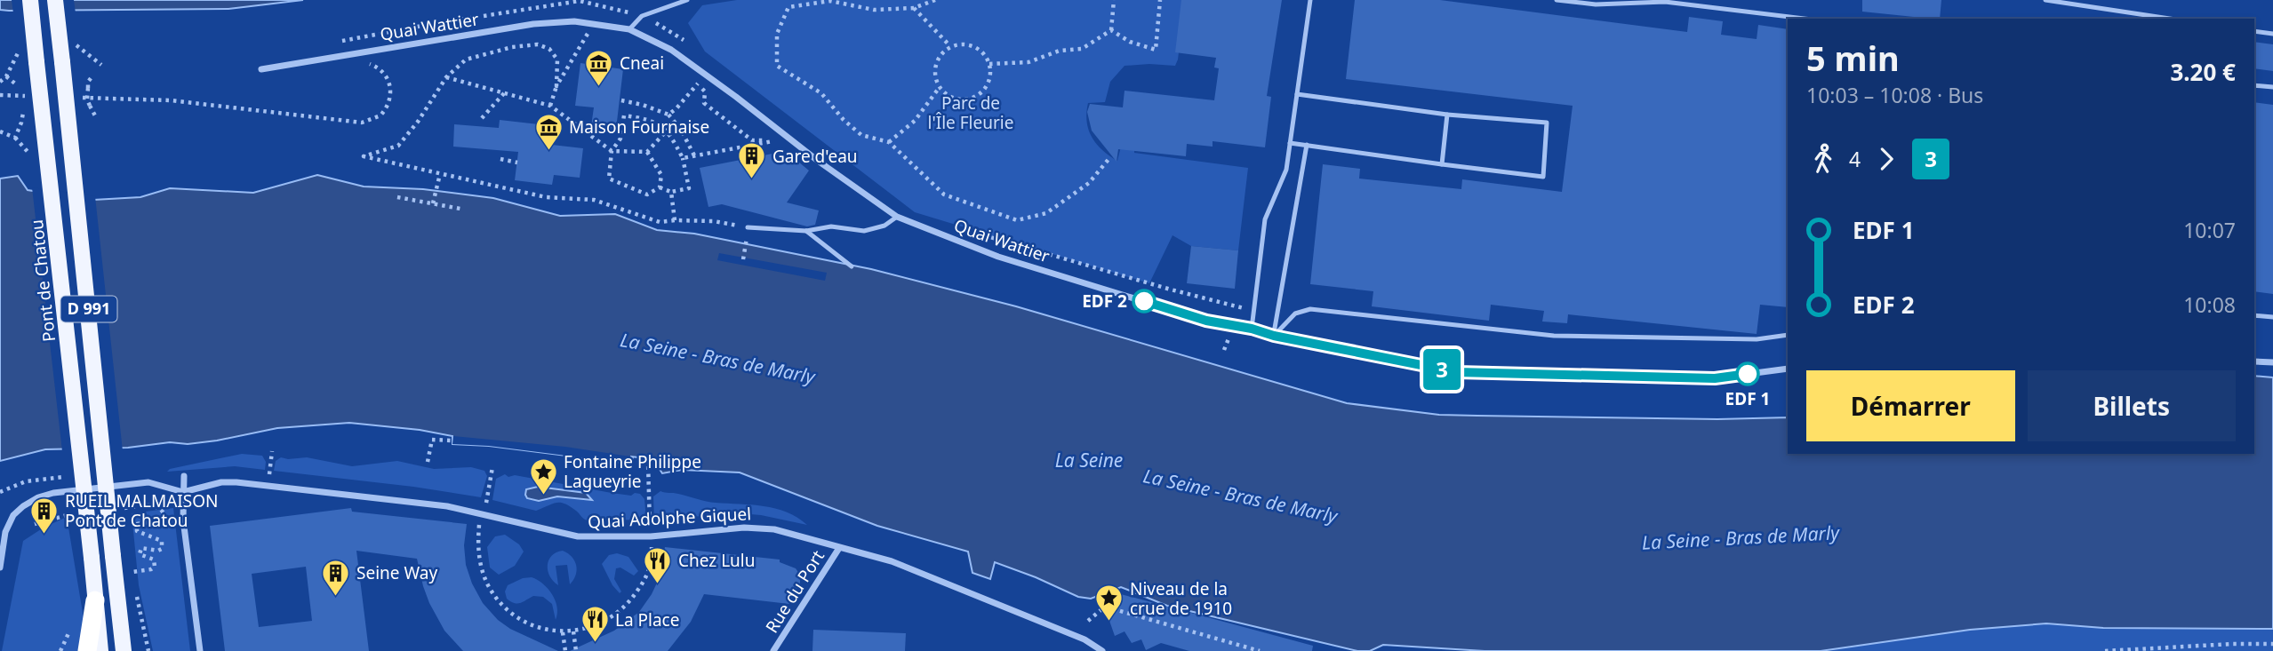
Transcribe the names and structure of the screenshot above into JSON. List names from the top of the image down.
{
  "streets": {
    "main road": ["Pont de Chatou", "D 991"],
    "street": ["Quai Wattier", "Quai Adolphe Giquel", "Rue du Port"]
  },
  "crossings": [
    ["Pont de Chatou", "D 991"],
    ["Quai Adolphe Giquel", "Rue du Port"]
  ],
  "water": ["La Seine - Bras de Marly", "La Seine"],
  "parks": ["Parc de l'Île Fleurie"],
  "places": {
    "museum": ["Cneai", "Maison Fournaise"],
    "building": ["Gare d'eau", "RUEIL MALMAISON Pont de Chatou", "Seine Way"],
    "other": ["EDF 2", "EDF 1"],
    "place": ["Fontaine Philippe Lagueyrie", "Niveau de la crue de 1910"],
    "restaurant": ["Chez Lulu", "La Place"]
  },
  "lines": ["bus line 3"],
  "page": {
    "on_map": "3",
    "heading": ["5 min", "10:03 – 10:08 · Bus", "3.20 €"],
    "legs": ["4", "3"],
    "list": [
      {
        "name": "EDF 1",
        "value": "10:07"
      },
      {
        "name": "EDF 2",
        "value": "10:08"
      }
    ],
    "buttons": ["Démarrer", "Billets"]
  }
}
